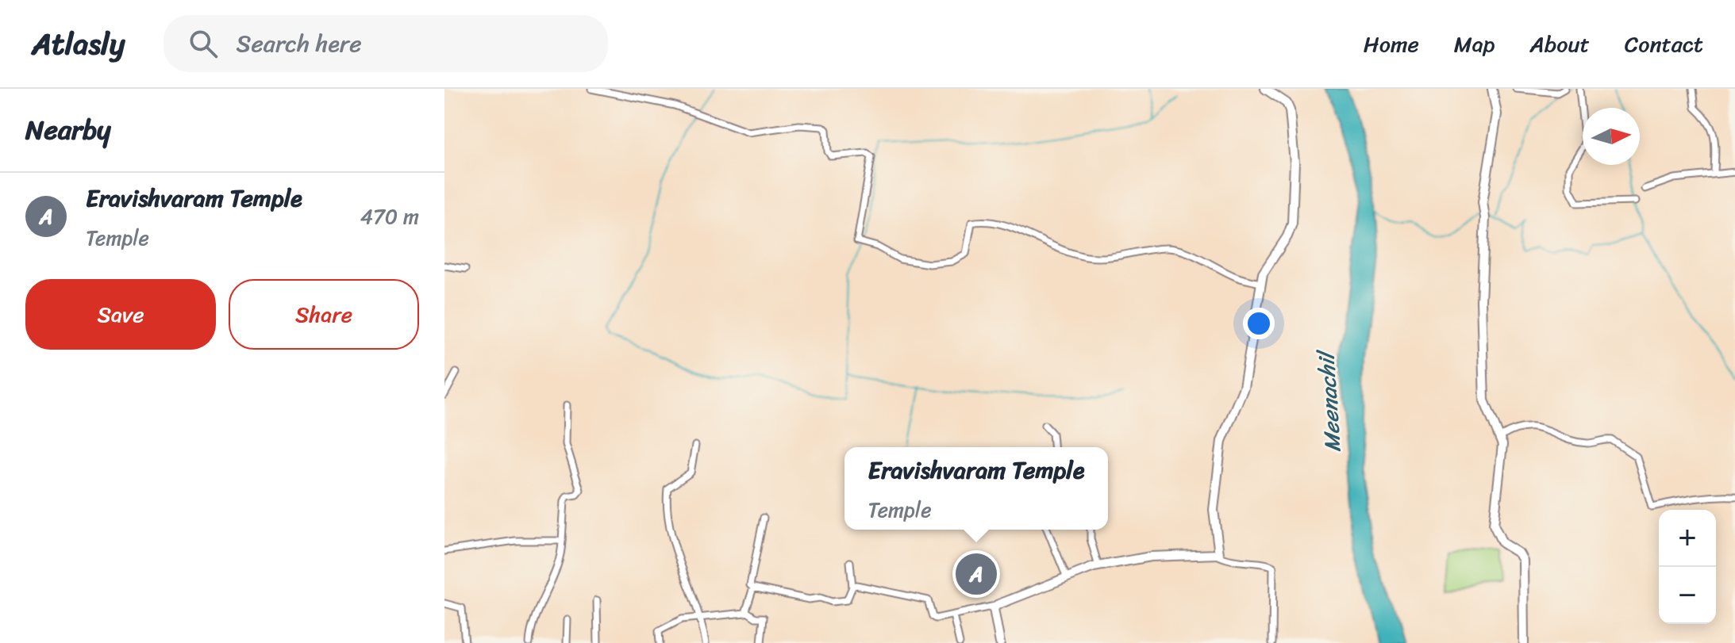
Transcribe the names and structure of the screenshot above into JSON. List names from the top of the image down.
{
  "water": ["Meenachil"],
  "north": "right",
  "page": {
    "header": "Atlasly",
    "search": "Search here",
    "nav": [
      "Home",
      "Map",
      "About",
      "Contact"
    ],
    "heading": "Nearby",
    "list": [
      {
        "mark": "A",
        "name": "Eravishvaram Temple",
        "note": "Temple",
        "value": "470 m"
      }
    ],
    "buttons": ["Save", "Share"],
    "popup": ["Eravishvaram Temple", "Temple"],
    "map_buttons": ["+", "−"],
    "pins": "A"
  }
}
